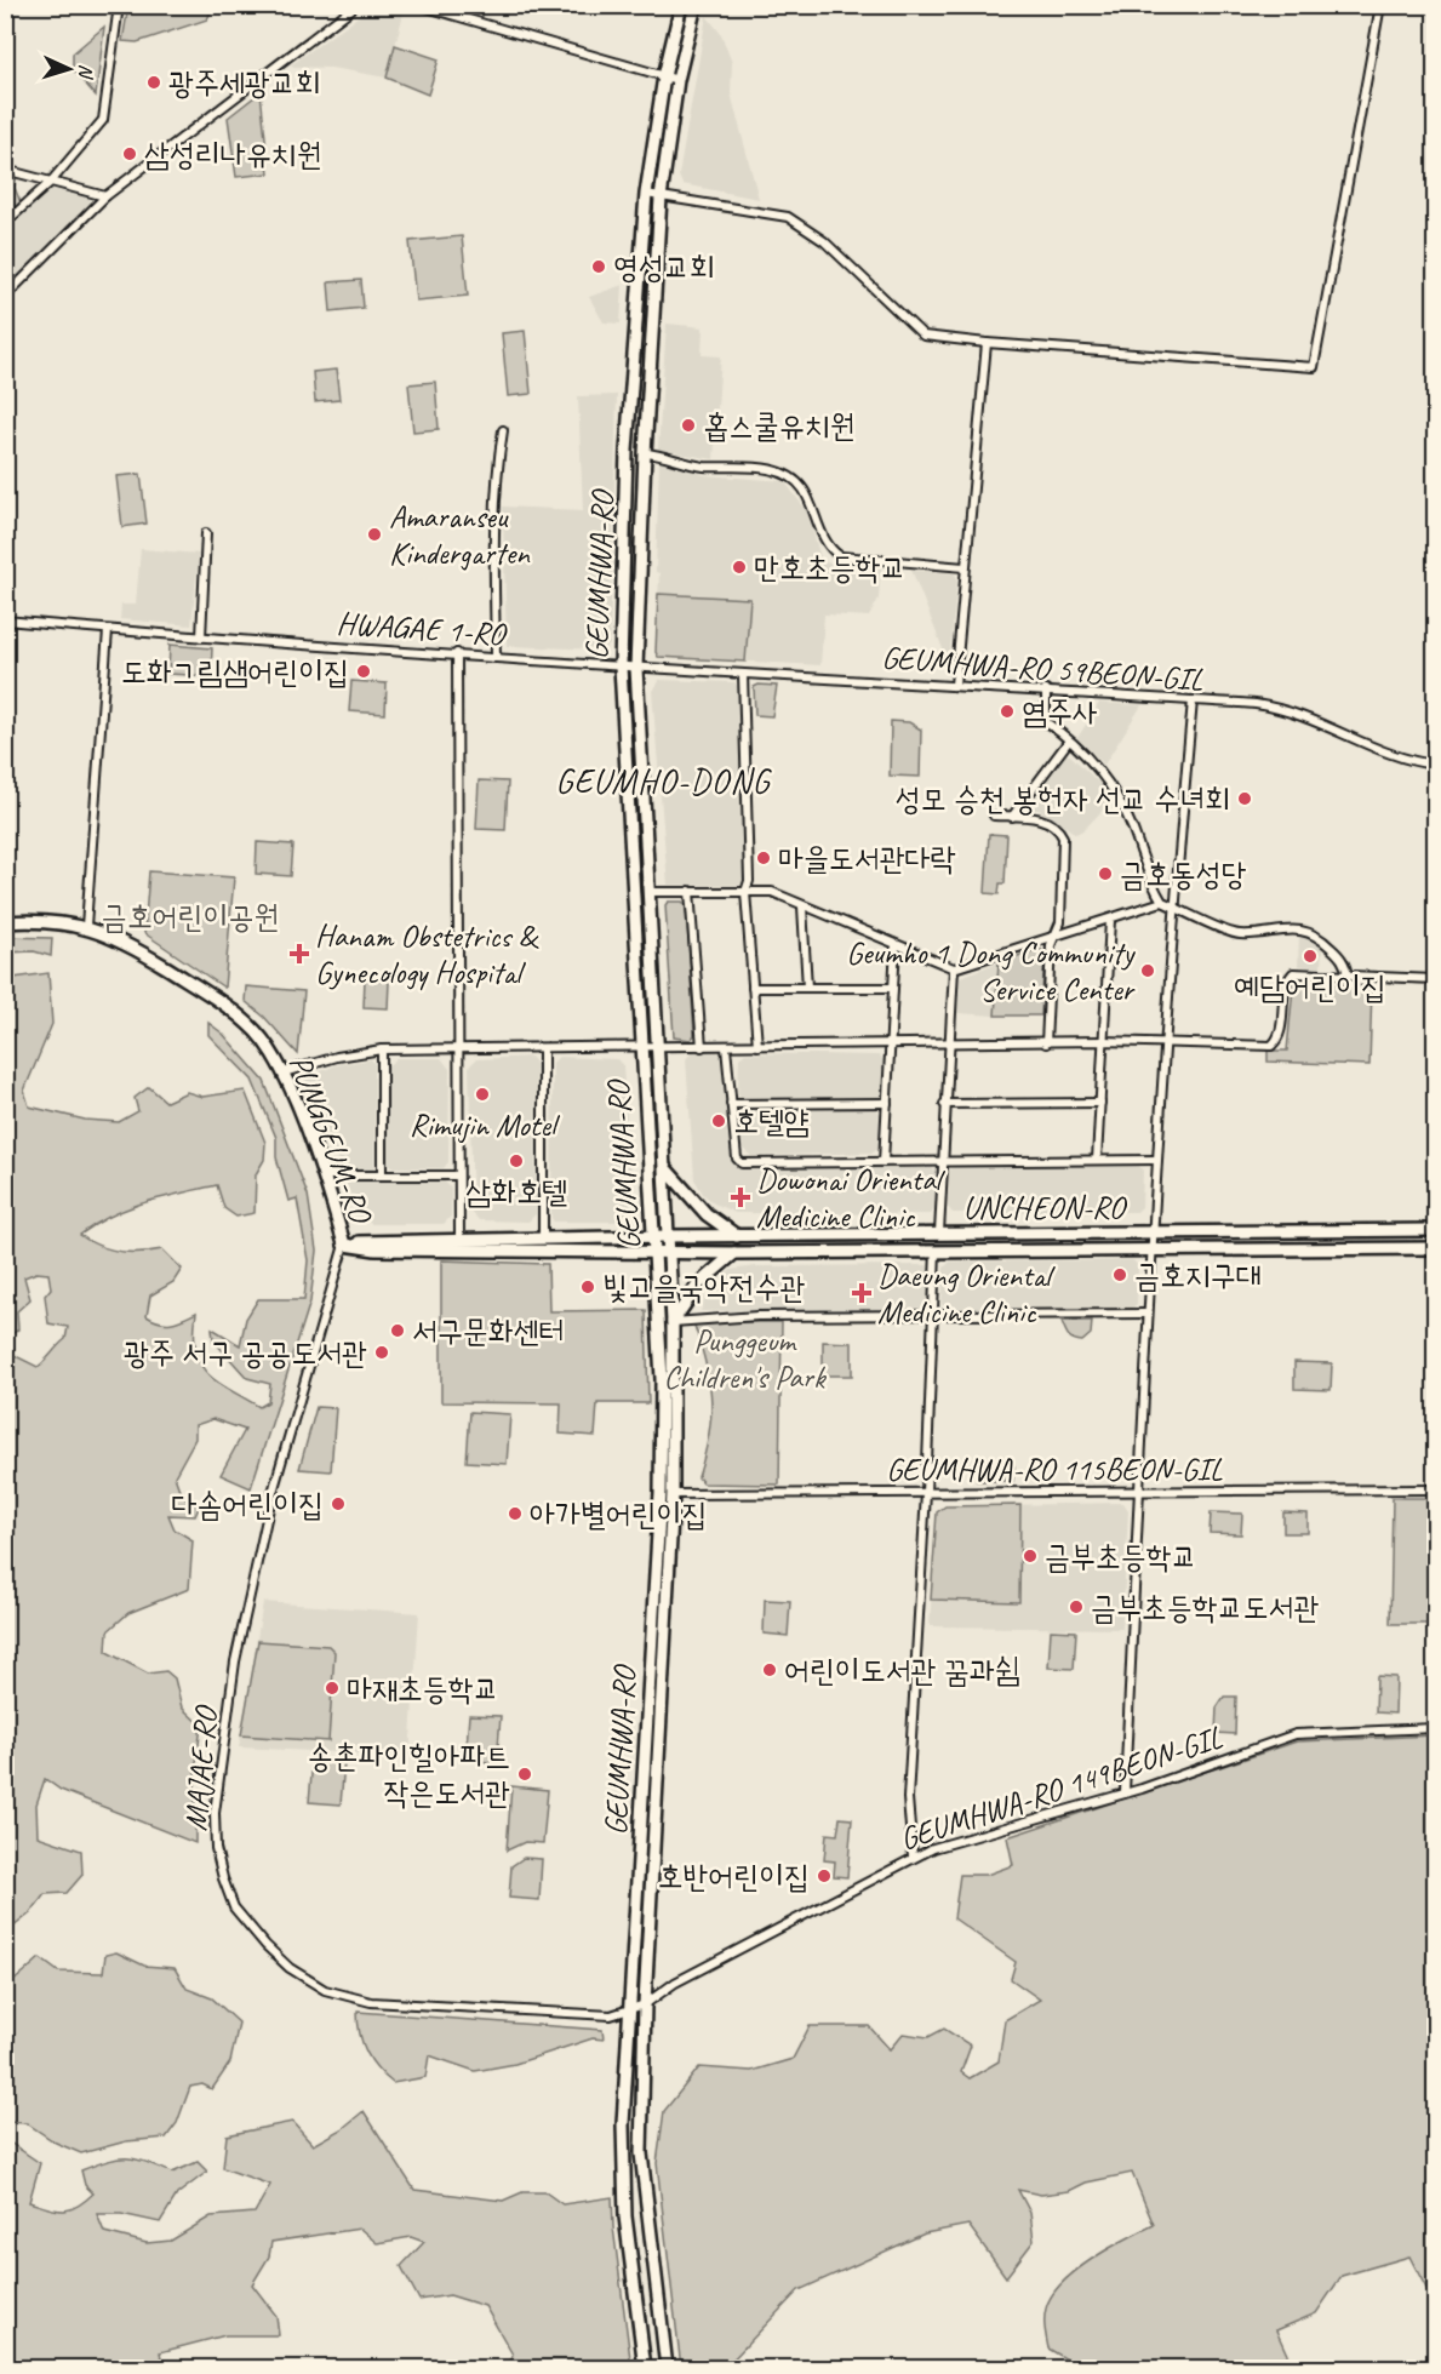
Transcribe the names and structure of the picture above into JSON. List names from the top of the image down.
{
  "streets": {
    "main road": ["GEUMHWA-RO", "PUNGGEUM-RO", "UNCHEON-RO"],
    "street": [
      "HWAGAE 1-RO",
      "GEUMHWA-RO 59BEON-GIL",
      "GEUMHWA-RO 115BEON-GIL",
      "MAJAE-RO",
      "GEUMHWA-RO 149BEON-GIL"
    ]
  },
  "crossings": [
    ["GEUMHWA-RO", "HWAGAE 1-RO"],
    ["GEUMHWA-RO", "GEUMHWA-RO 59BEON-GIL"],
    ["GEUMHWA-RO", "PUNGGEUM-RO"],
    ["GEUMHWA-RO", "UNCHEON-RO"],
    ["GEUMHWA-RO", "GEUMHWA-RO 115BEON-GIL"],
    ["GEUMHWA-RO", "MAJAE-RO"],
    ["GEUMHWA-RO", "GEUMHWA-RO 149BEON-GIL"],
    ["HWAGAE 1-RO", "GEUMHWA-RO 59BEON-GIL"],
    ["PUNGGEUM-RO", "UNCHEON-RO"],
    ["PUNGGEUM-RO", "MAJAE-RO"],
    ["MAJAE-RO", "GEUMHWA-RO 149BEON-GIL"]
  ],
  "districts": ["GEUMHO-DONG"],
  "parks": ["금호어린이공원", "Punggeum Children's Park"],
  "places": {
    "other": [
      "광주세광교회",
      "삼성리나유치원",
      "영성교회",
      "홉스쿨유치원",
      "Amaranseu Kindergarten",
      "만호초등학교",
      "도화그림샘어린이집",
      "염주사",
      "성모 승천 봉헌자 선교 수녀회",
      "마을도서관다락",
      "금호동성당",
      "예담어린이집",
      "Geumho 1 Dong Community Service Center",
      "Rimujin Motel",
      "호텔얌",
      "삼화호텔",
      "금호지구대",
      "빛고을국악전수관",
      "서구문화센터",
      "광주 서구 공공도서관",
      "다솜어린이집",
      "아가별어린이집",
      "금부초등학교",
      "금부초등학교도서관",
      "어린이도서관 꿈과쉼",
      "마재초등학교",
      "송촌파인힐아파트 작은도서관",
      "호반어린이집"
    ],
    "health": ["Hanam Obstetrics & Gynecology Hospital", "Dowonai Oriental Medicine Clinic", "Daeung Oriental Medicine Clinic"]
  },
  "north": "right"
}
